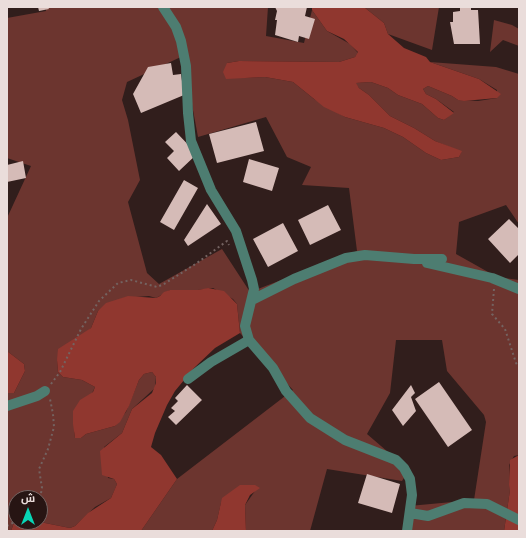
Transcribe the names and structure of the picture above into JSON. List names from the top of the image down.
{
  "north": "top"
}
